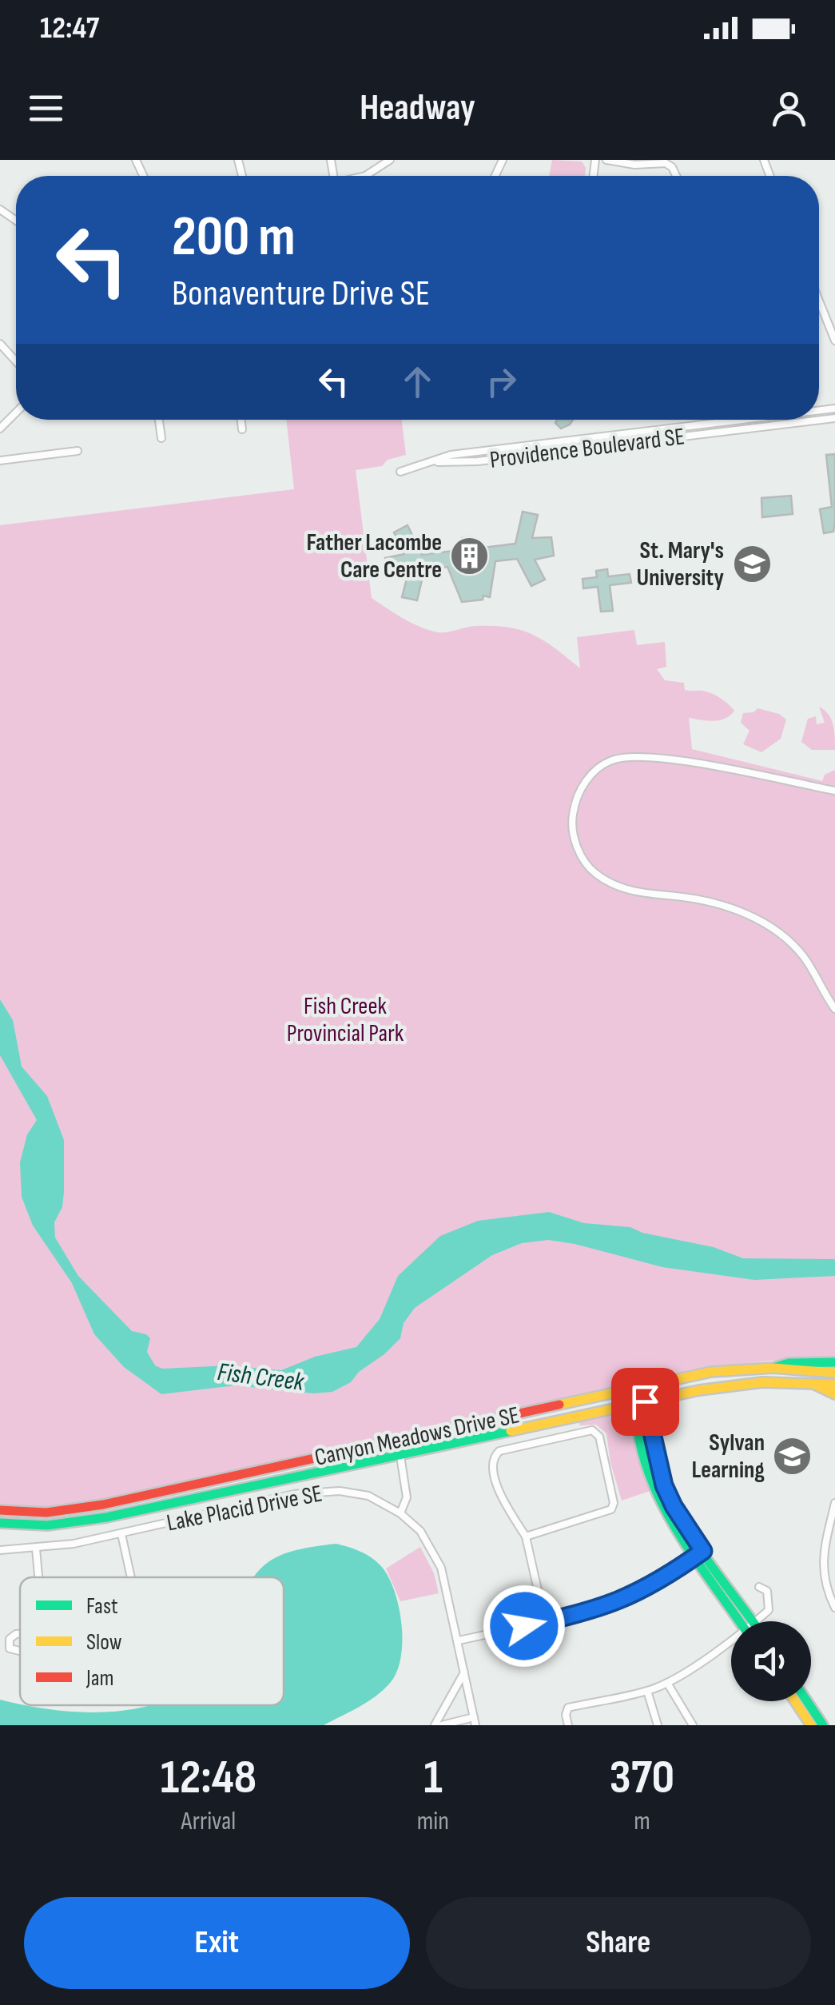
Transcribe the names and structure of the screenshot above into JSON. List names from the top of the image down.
{
  "streets": {
    "main road": ["Canyon Meadows Drive SE"],
    "street": ["Providence Boulevard SE", "Lake Placid Drive SE"]
  },
  "water": ["Fish Creek"],
  "parks": ["Fish Creek Provincial Park"],
  "places": {
    "building": ["Father Lacombe Care Centre"],
    "school or university": ["St. Mary's University", "Sylvan Learning"]
  },
  "legend": ["Fast", "Slow", "Jam"],
  "page": {
    "status": "12:47",
    "header": "Headway",
    "turn": ["200 m", "Bonaventure Drive SE"],
    "eta": [
      "12:48",
      "Arrival",
      "1",
      "min",
      "370",
      "m"
    ],
    "buttons": ["Exit", "Share"]
  }
}
